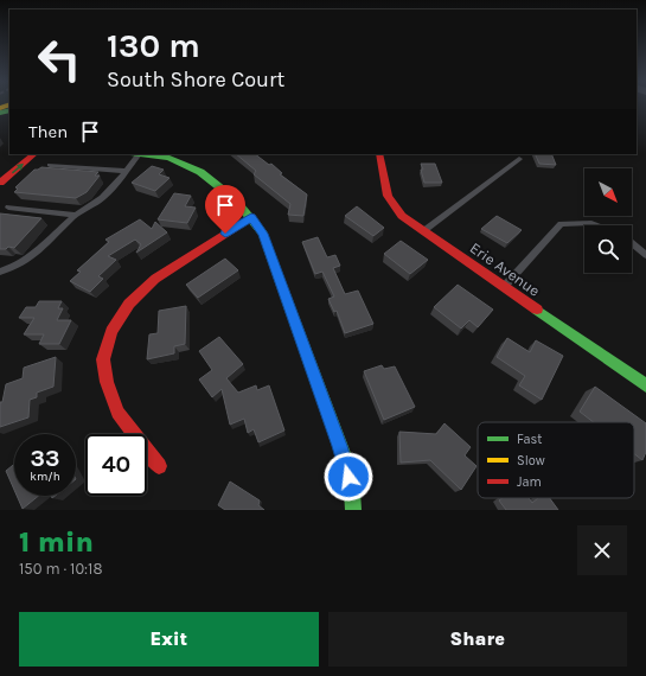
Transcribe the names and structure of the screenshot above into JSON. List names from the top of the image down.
{
  "streets": {
    "street": ["Erie Avenue"]
  },
  "legend": ["Fast", "Slow", "Jam"],
  "north": "bottom right",
  "page": {
    "turn": ["130 m", "South Shore Court"],
    "then": "Then",
    "speed": "33 km/h",
    "limit": "40",
    "heading": ["1 min", "150 m · 10:18"],
    "buttons": ["Exit", "Share"]
  }
}
